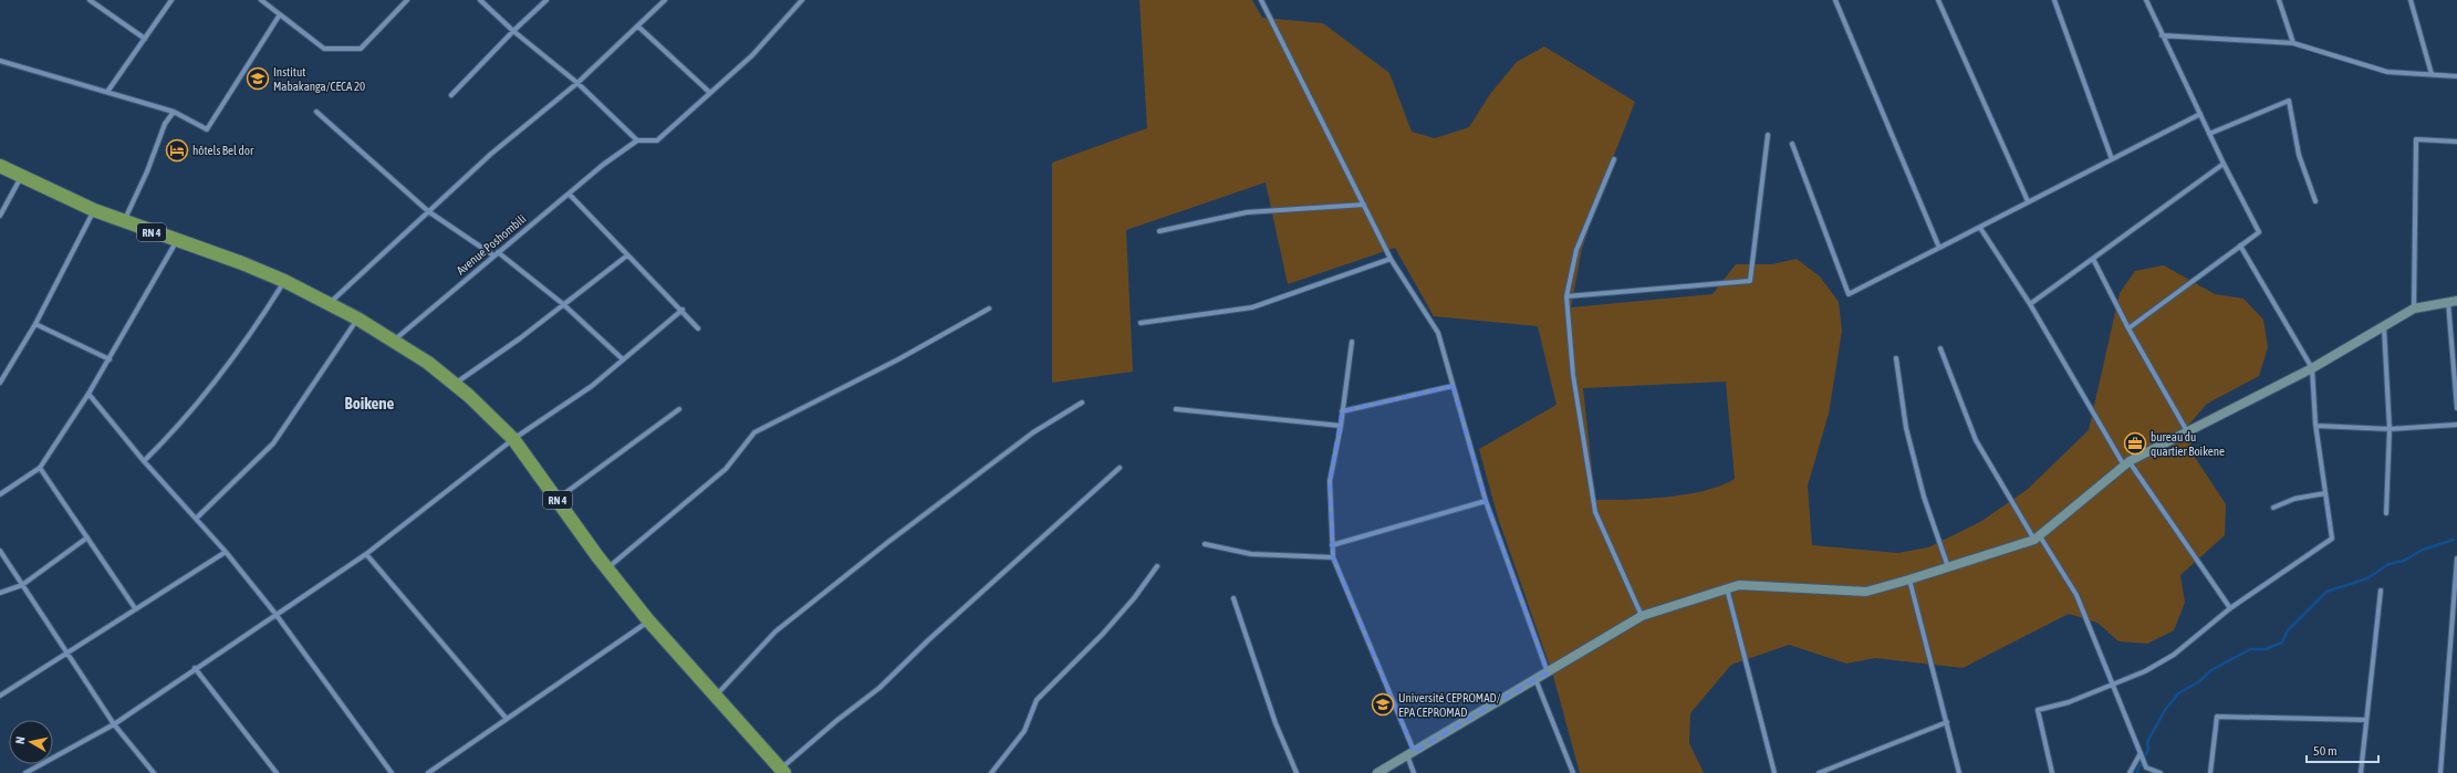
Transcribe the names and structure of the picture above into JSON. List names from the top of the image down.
{
  "streets": {
    "highway": ["RN 4"],
    "street": ["Avenue Poshombili"]
  },
  "crossings": [
    ["RN 4", "Avenue Poshombili"]
  ],
  "districts": ["Boikene"],
  "places": {
    "school or university": ["Institut Mabakanga/CECA 20", "Université CEPROMAD/ EPA CEPROMAD"],
    "hotel": ["hôtels Bel dor"],
    "office": ["bureau du quartier Boikene"]
  },
  "scale_bar": "50 m",
  "north": "left"
}
